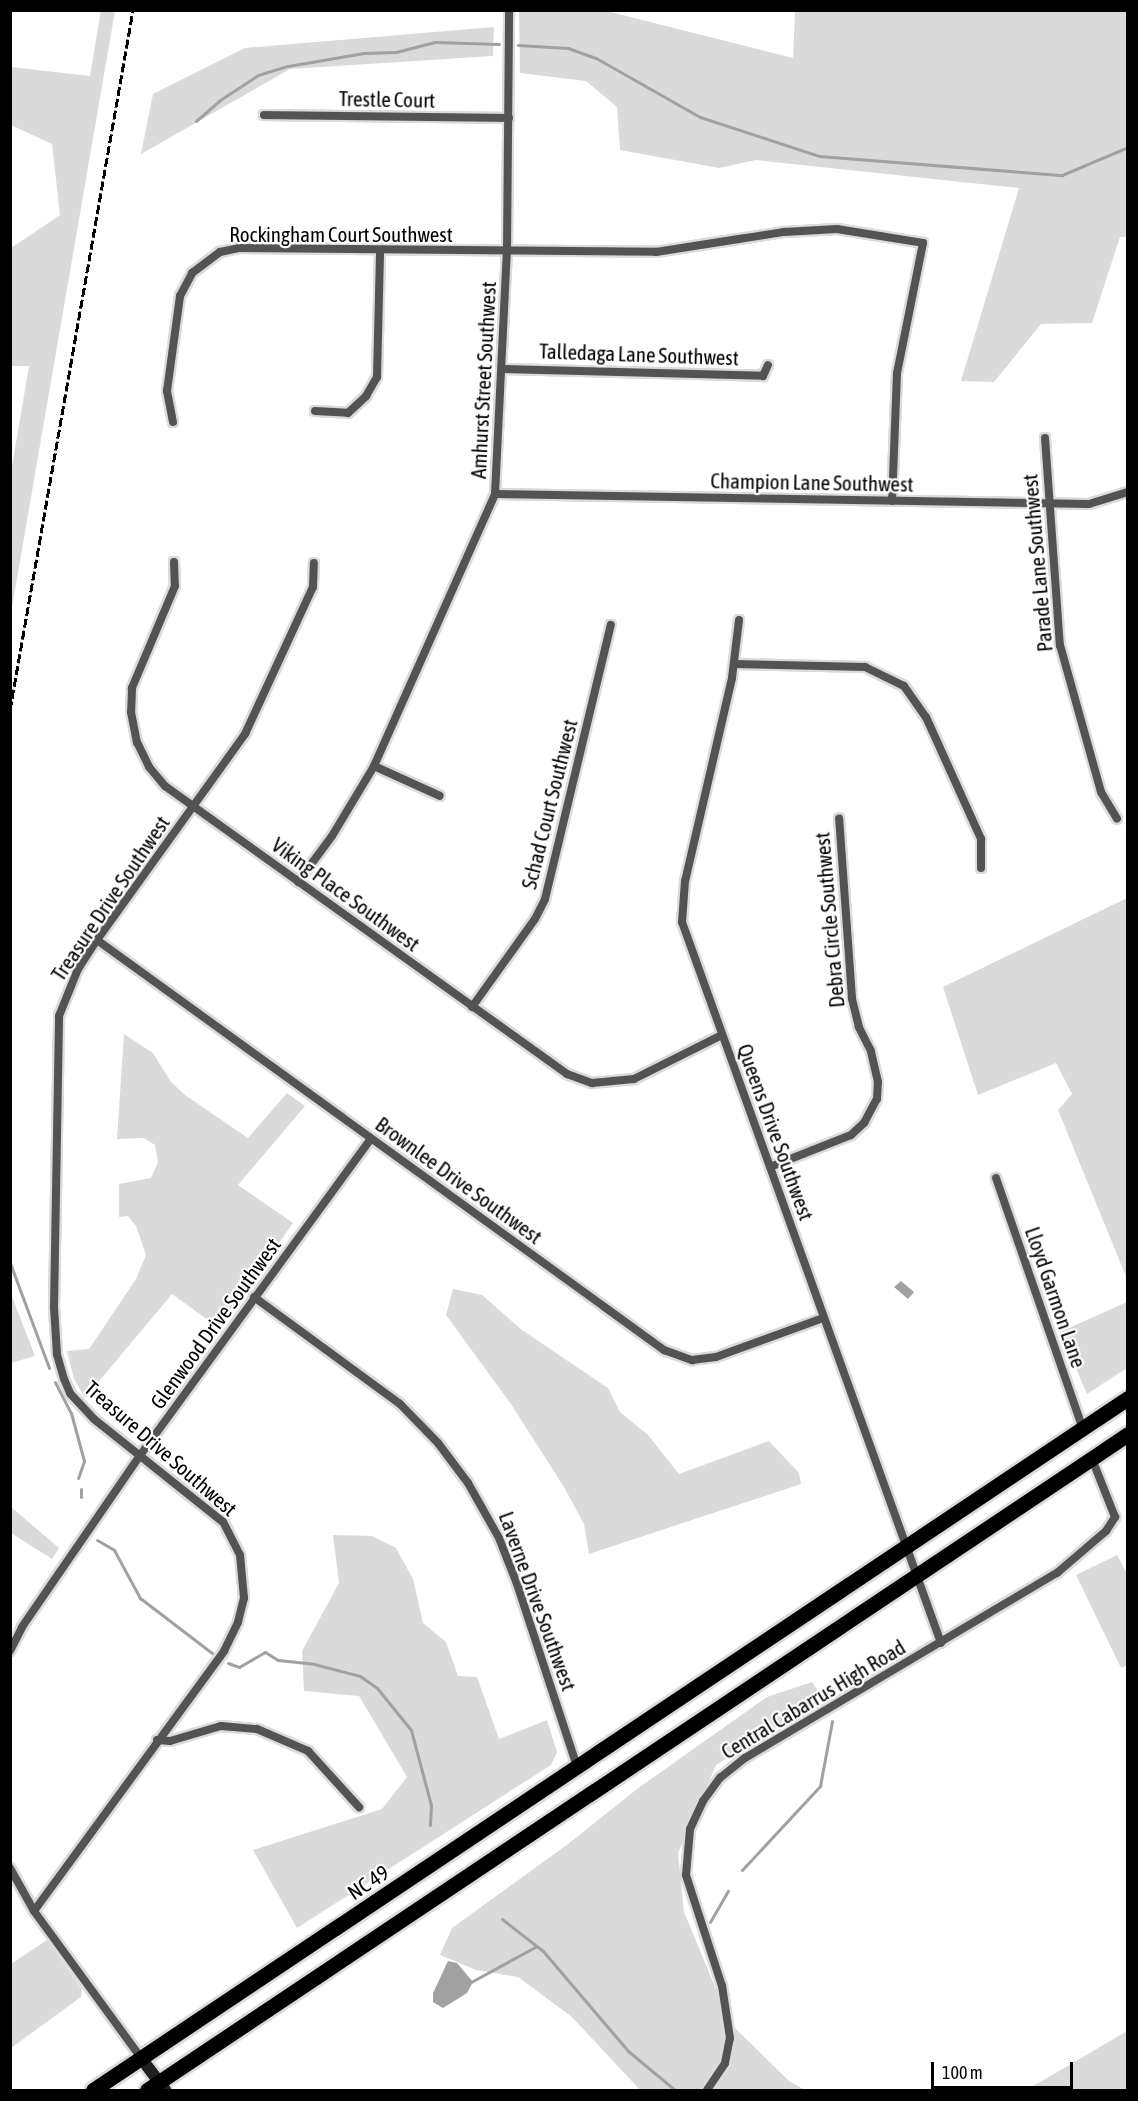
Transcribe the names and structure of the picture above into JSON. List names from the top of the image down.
{
  "streets": {
    "highway": ["NC 49"],
    "street": [
      "Trestle Court",
      "Rockingham Court Southwest",
      "Talledaga Lane Southwest",
      "Amhurst Street Southwest",
      "Champion Lane Southwest",
      "Parade Lane Southwest",
      "Schad Court Southwest",
      "Viking Place Southwest",
      "Treasure Drive Southwest",
      "Debra Circle Southwest",
      "Queens Drive Southwest",
      "Brownlee Drive Southwest",
      "Lloyd Garmon Lane",
      "Glenwood Drive Southwest",
      "Laverne Drive Southwest",
      "Central Cabarrus High Road"
    ]
  },
  "crossings": [
    ["Trestle Court", "Amhurst Street Southwest"],
    ["Rockingham Court Southwest", "Amhurst Street Southwest"],
    ["Rockingham Court Southwest", "Champion Lane Southwest"],
    ["Talledaga Lane Southwest", "Amhurst Street Southwest"],
    ["Amhurst Street Southwest", "Champion Lane Southwest"],
    ["Amhurst Street Southwest", "Viking Place Southwest"],
    ["Champion Lane Southwest", "Parade Lane Southwest"],
    ["Schad Court Southwest", "Viking Place Southwest"],
    ["Viking Place Southwest", "Treasure Drive Southwest"],
    ["Viking Place Southwest", "Queens Drive Southwest"],
    ["Treasure Drive Southwest", "Brownlee Drive Southwest"],
    ["Treasure Drive Southwest", "Glenwood Drive Southwest"],
    ["Debra Circle Southwest", "Queens Drive Southwest"],
    ["Queens Drive Southwest", "Brownlee Drive Southwest"],
    ["Queens Drive Southwest", "Central Cabarrus High Road"],
    ["Queens Drive Southwest", "NC 49"],
    ["Brownlee Drive Southwest", "Glenwood Drive Southwest"],
    ["Lloyd Garmon Lane", "NC 49"],
    ["Glenwood Drive Southwest", "Laverne Drive Southwest"],
    ["Laverne Drive Southwest", "NC 49"]
  ],
  "scale_bar": "100 m"
}
